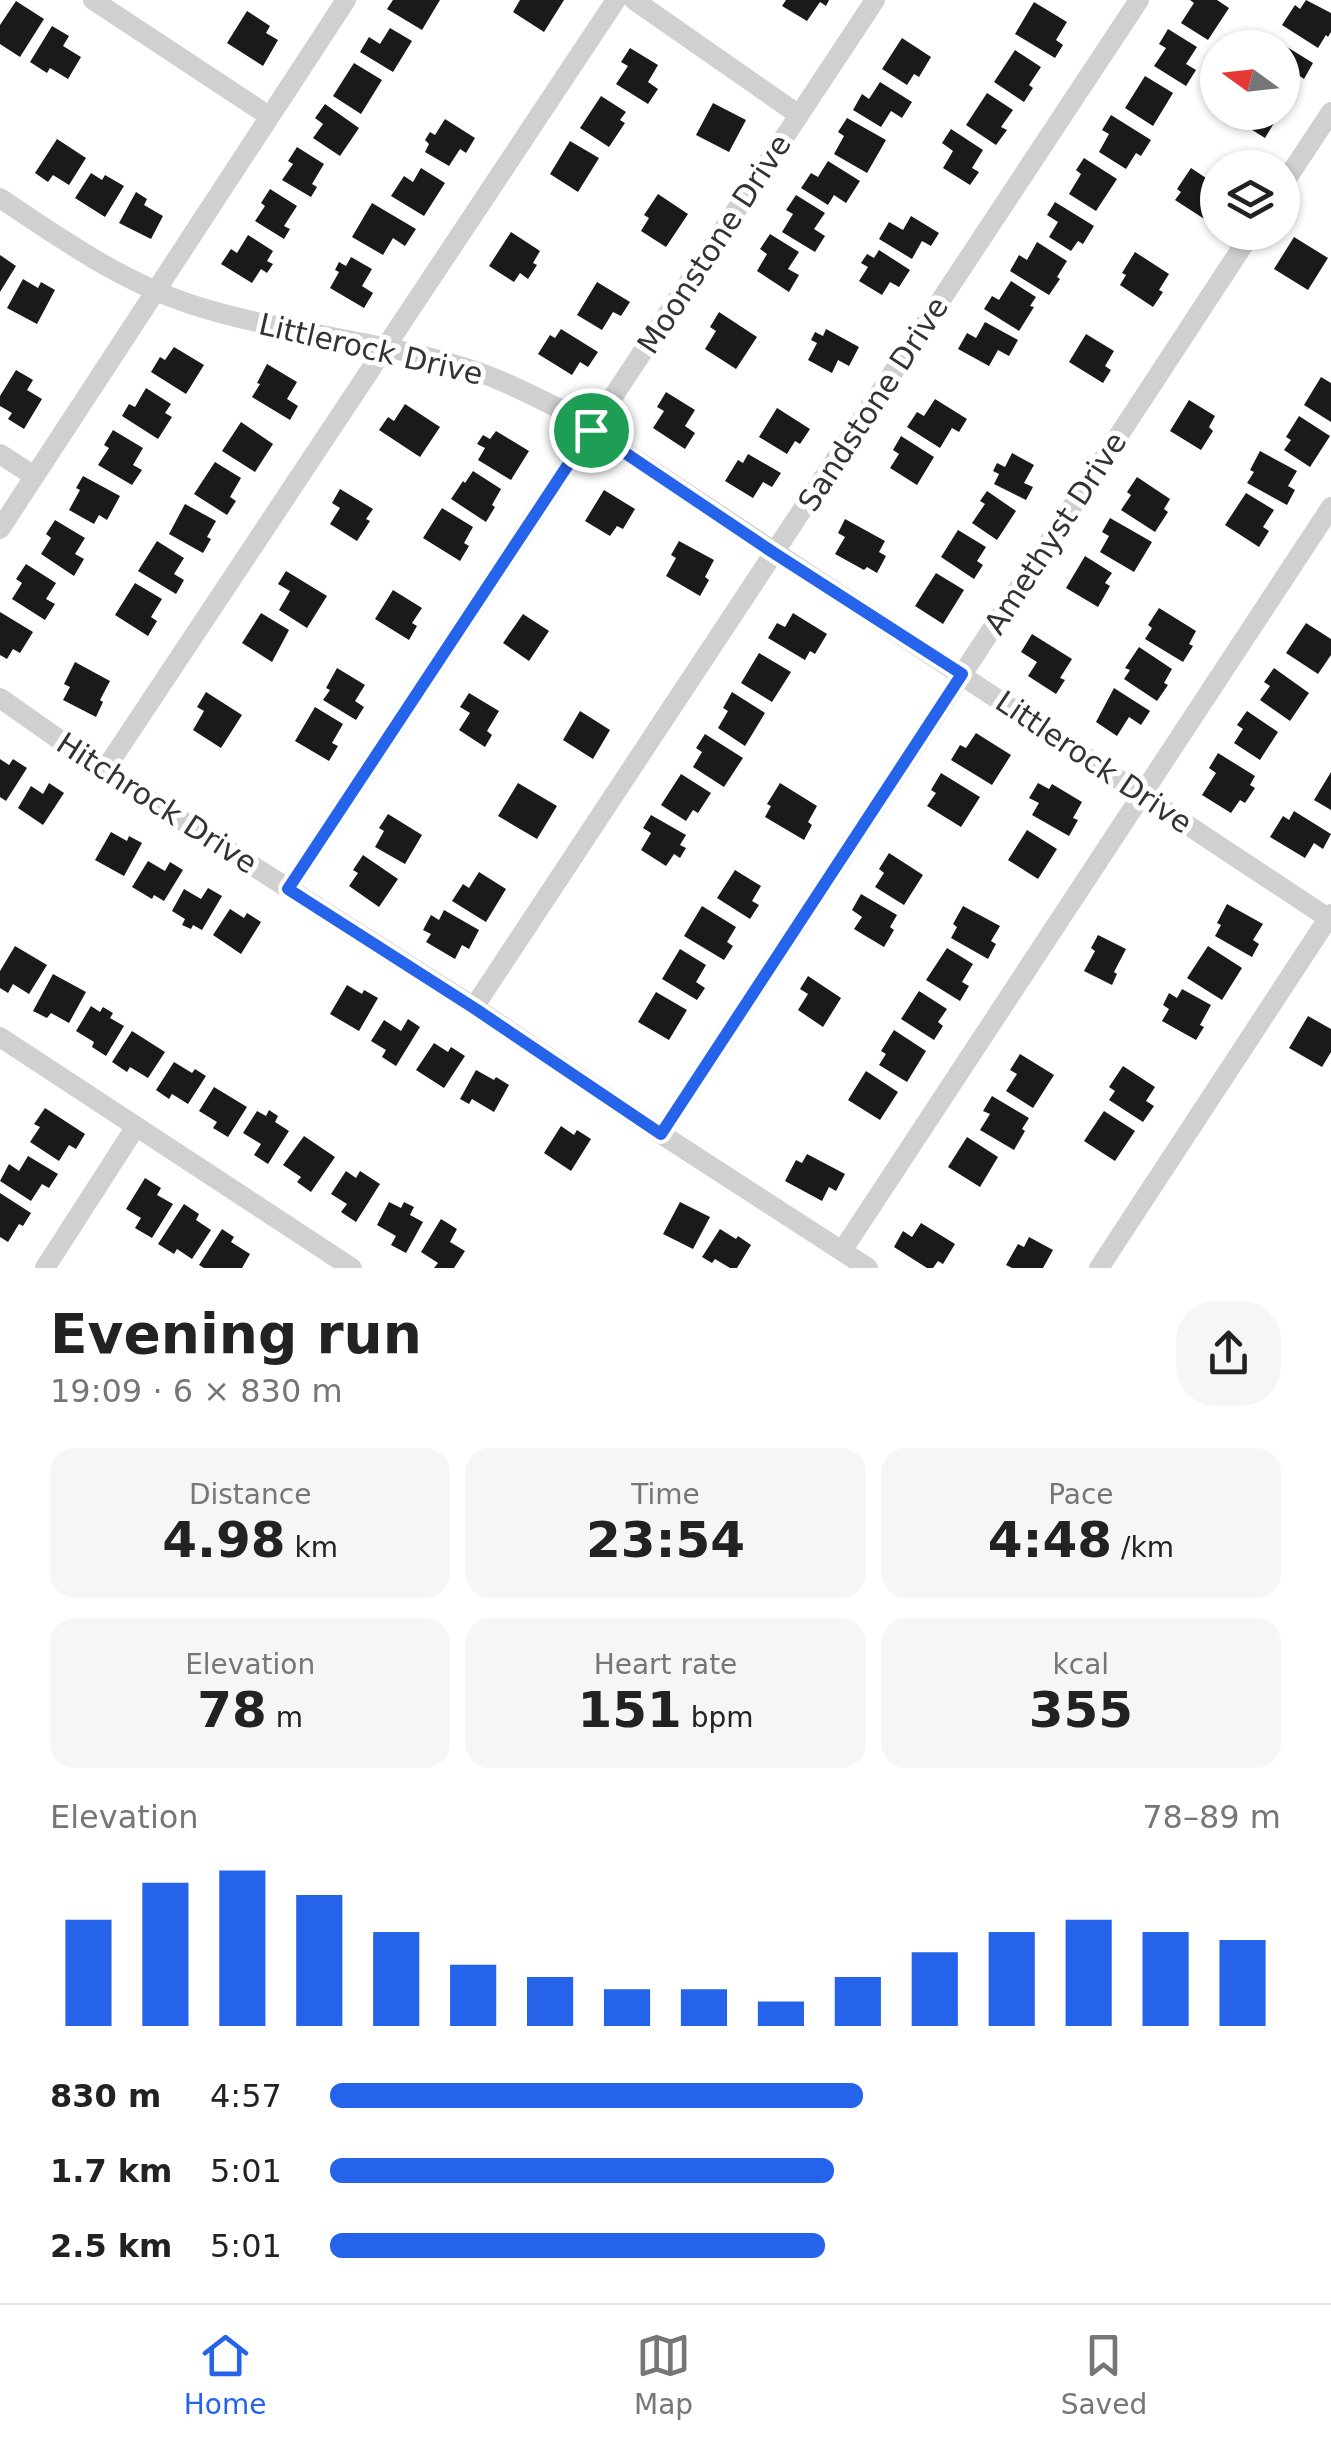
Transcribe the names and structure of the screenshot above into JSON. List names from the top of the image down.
{
  "streets": {
    "street": [
      "Moonstone Drive",
      "Littlerock Drive",
      "Sandstone Drive",
      "Amethyst Drive",
      "Hitchrock Drive"
    ]
  },
  "crossings": [
    ["Moonstone Drive", "Littlerock Drive"],
    ["Moonstone Drive", "Hitchrock Drive"],
    ["Littlerock Drive", "Sandstone Drive"],
    ["Littlerock Drive", "Amethyst Drive"],
    ["Sandstone Drive", "Hitchrock Drive"],
    ["Amethyst Drive", "Hitchrock Drive"]
  ],
  "north": "left",
  "page": {
    "heading": ["Evening run", "19:09 · 6 × 830 m"],
    "stats": [
      ["Distance", "4.98 km"],
      ["Time", "23:54"],
      ["Pace", "4:48 /km"],
      ["Elevation", "78 m"],
      ["Heart rate", "151 bpm"],
      ["kcal", "355"]
    ],
    "chart": ["Elevation", "78–89 m"],
    "list": [
      {
        "name": "830 m",
        "note": "4:57"
      },
      {
        "name": "1.7 km",
        "note": "5:01"
      },
      {
        "name": "2.5 km",
        "note": "5:01"
      }
    ],
    "tabs": ["Home", "Map", "Saved"]
  }
}
